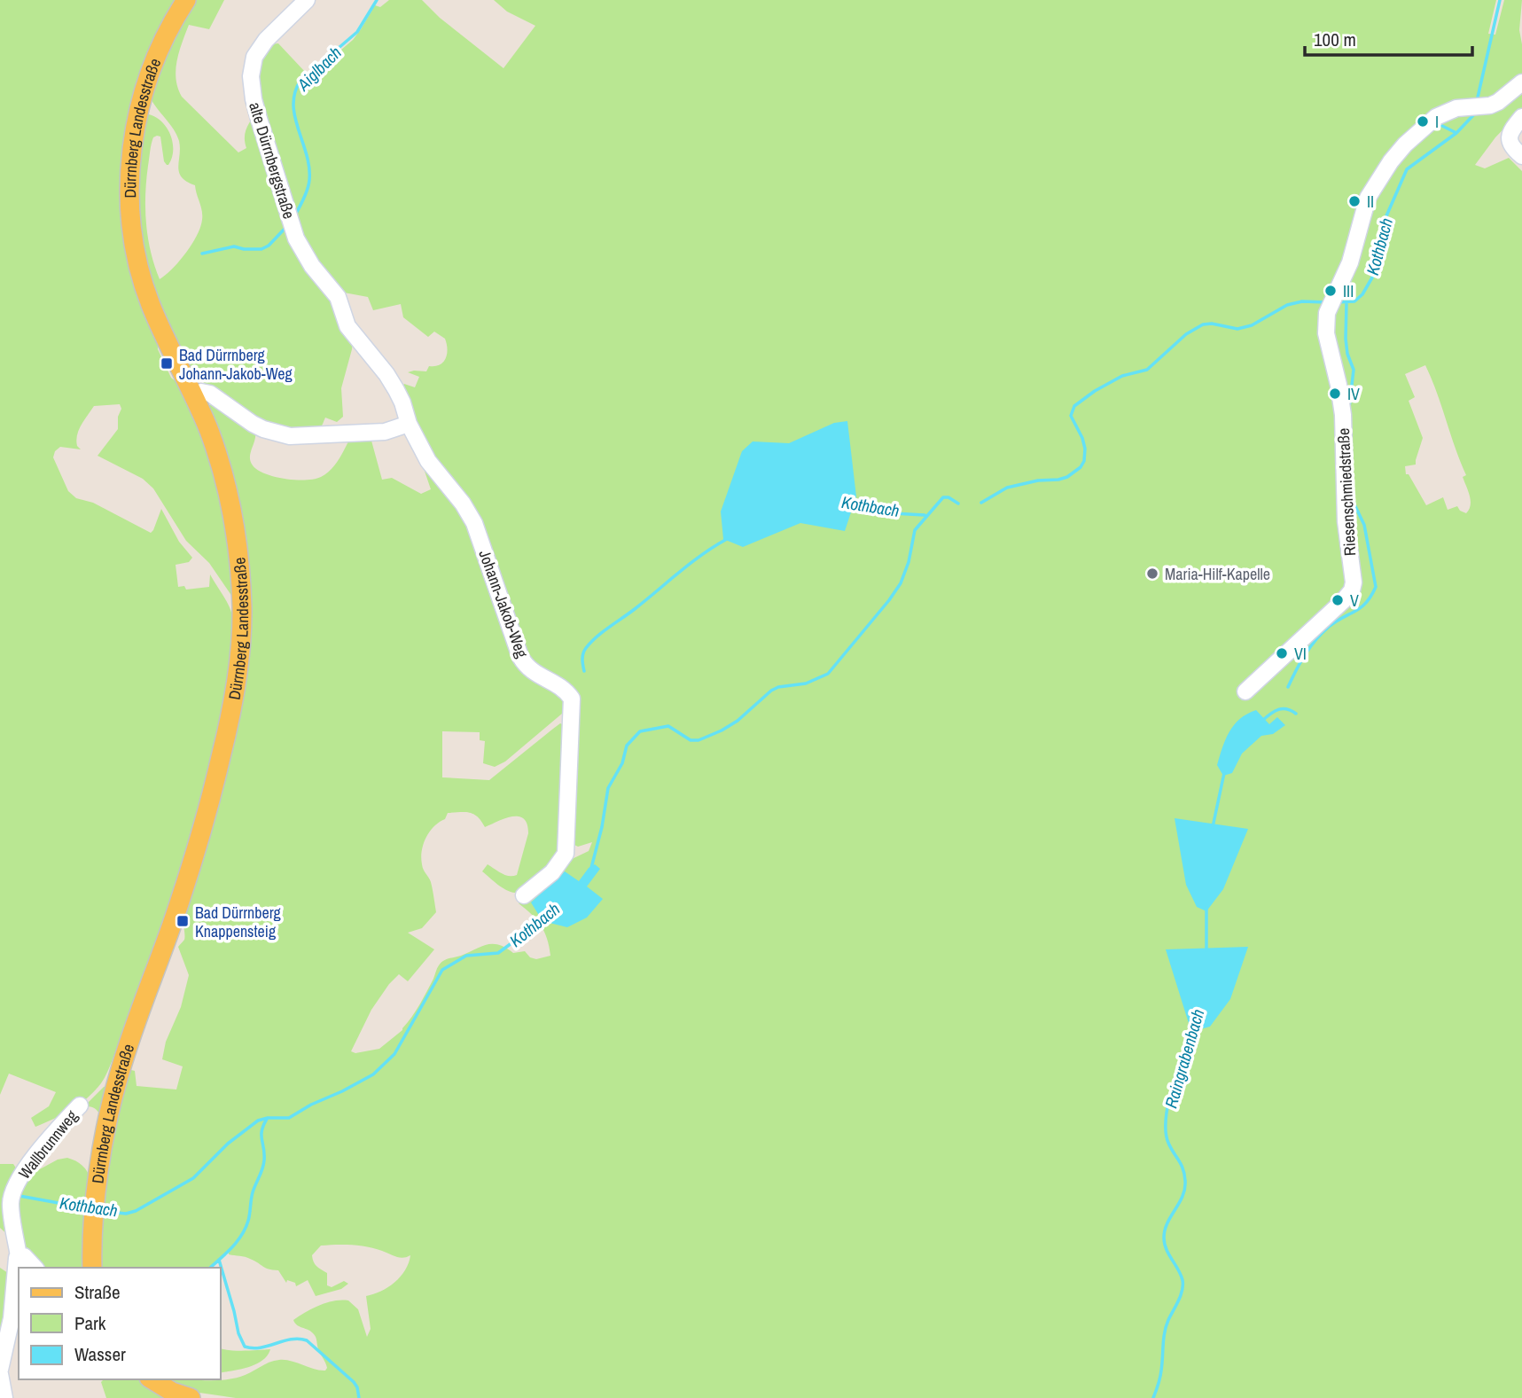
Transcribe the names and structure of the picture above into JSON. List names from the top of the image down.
{
  "streets": {
    "main road": ["Dürrnberg Landesstraße"],
    "street": [
      "alte Dürrnbergstraße",
      "Riesenschmiedstraße",
      "Johann-Jakob-Weg",
      "Wallbrunnweg"
    ]
  },
  "crossings": [
    ["alte Dürrnbergstraße", "Johann-Jakob-Weg"]
  ],
  "water": ["Aiglbach", "Kothbach", "Raingrabenbach"],
  "places": {
    "other": [
      "I",
      "II",
      "III",
      "IV",
      "Maria-Hilf-Kapelle",
      "V",
      "VI"
    ],
    "transit": ["Bad Dürrnberg Johann-Jakob-Weg", "Bad Dürrnberg Knappensteig"]
  },
  "legend": ["Straße", "Park", "Wasser"],
  "scale_bar": "100 m"
}
